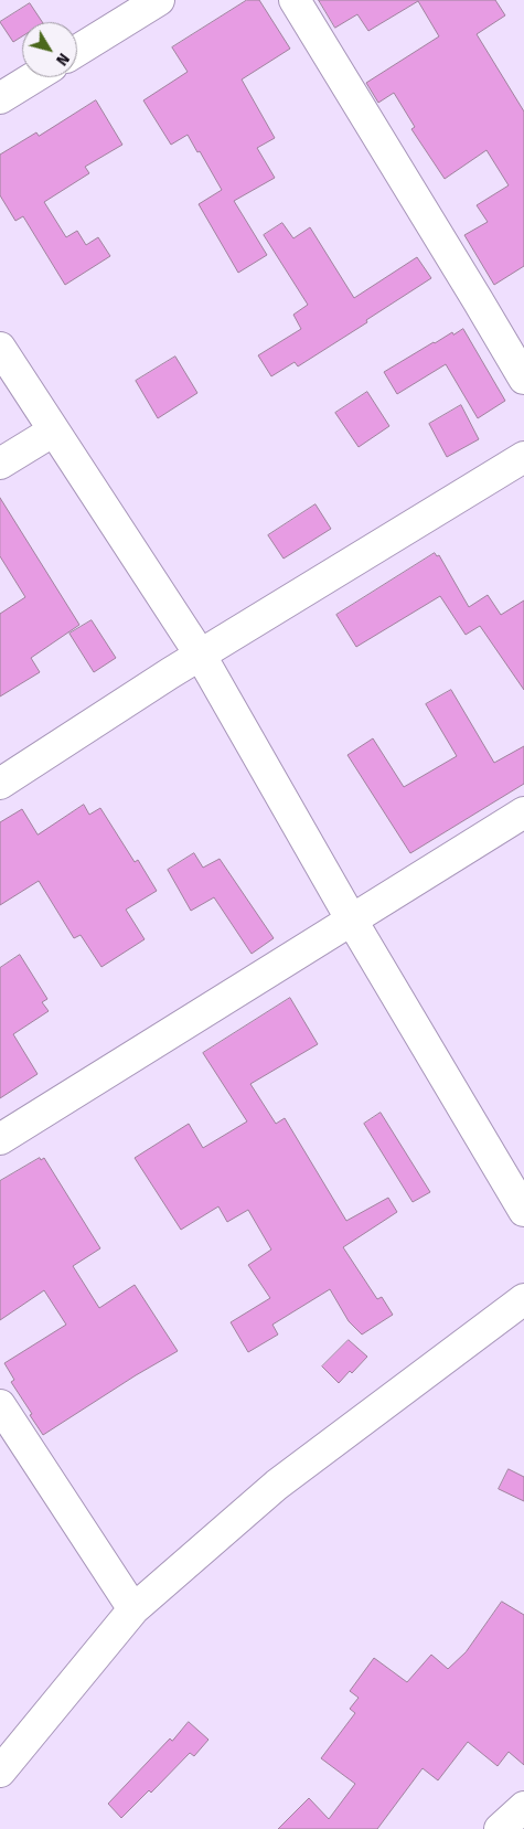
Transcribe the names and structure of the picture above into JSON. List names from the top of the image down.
{
  "north": "bottom right"
}
